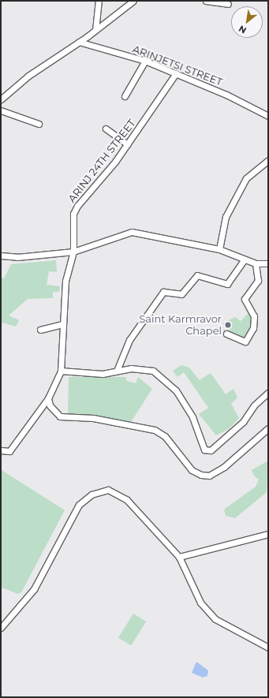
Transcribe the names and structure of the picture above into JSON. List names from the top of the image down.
{
  "streets": {
    "street": ["ARINJETSI STREET", "ARINJ 24TH STREET"]
  },
  "crossings": [
    ["ARINJETSI STREET", "ARINJ 24TH STREET"]
  ],
  "places": ["Saint Karmravor Chapel"],
  "north": "bottom left"
}
